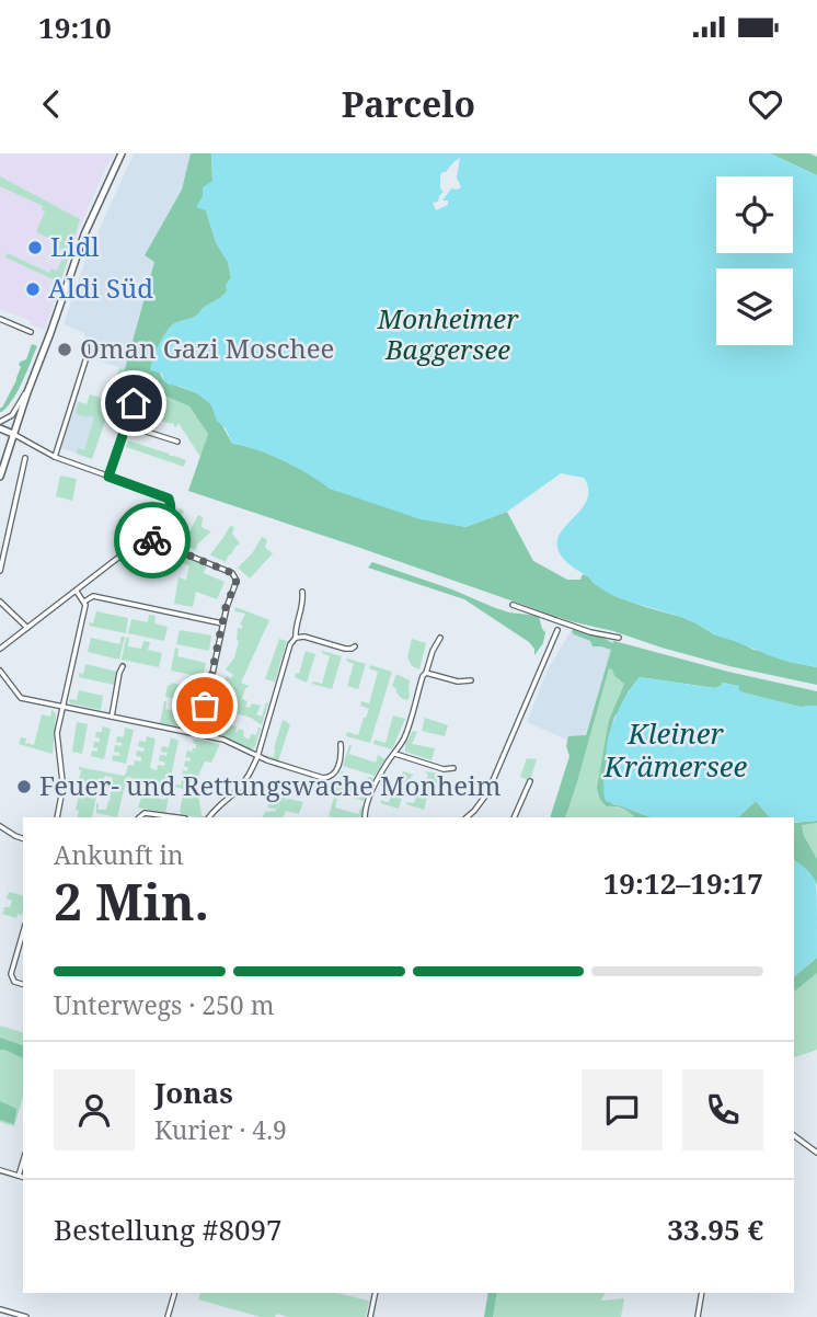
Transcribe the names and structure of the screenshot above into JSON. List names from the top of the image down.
{
  "water": ["Kleiner Krämersee"],
  "parks": ["Monheimer Baggersee"],
  "places": [
    "Lidl",
    "Aldi Süd",
    "Oman Gazi Moschee",
    "Feuer- und Rettungswache Monheim"
  ],
  "page": {
    "status": "19:10",
    "header": "Parcelo",
    "heading": ["2 Min.", "Ankunft in", "19:12–19:17"],
    "panel": [
      "Jonas",
      "Kurier · 4.9",
      "Bestellung #8097",
      "33.95 €"
    ],
    "bar": "Unterwegs · 250 m"
  }
}
